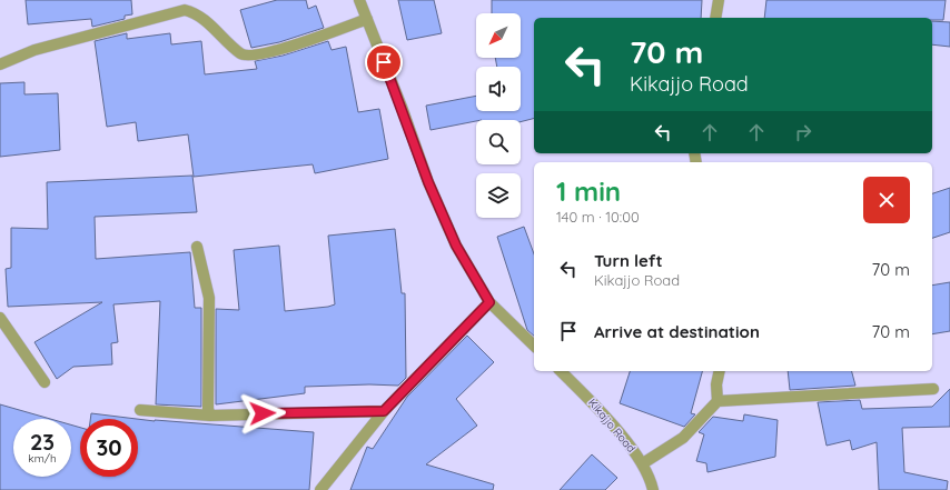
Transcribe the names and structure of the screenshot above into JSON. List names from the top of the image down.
{
  "streets": {
    "street": ["Kikajjo Road"]
  },
  "north": "bottom left",
  "page": {
    "turn": ["70 m", "Kikajjo Road"],
    "heading": ["1 min", "140 m · 10:00"],
    "list": [
      {
        "name": "Turn left",
        "note": "Kikajjo Road",
        "value": "70 m"
      },
      {
        "name": "Arrive at destination",
        "value": "70 m"
      }
    ],
    "speed": "23 km/h",
    "limit": "30"
  }
}
